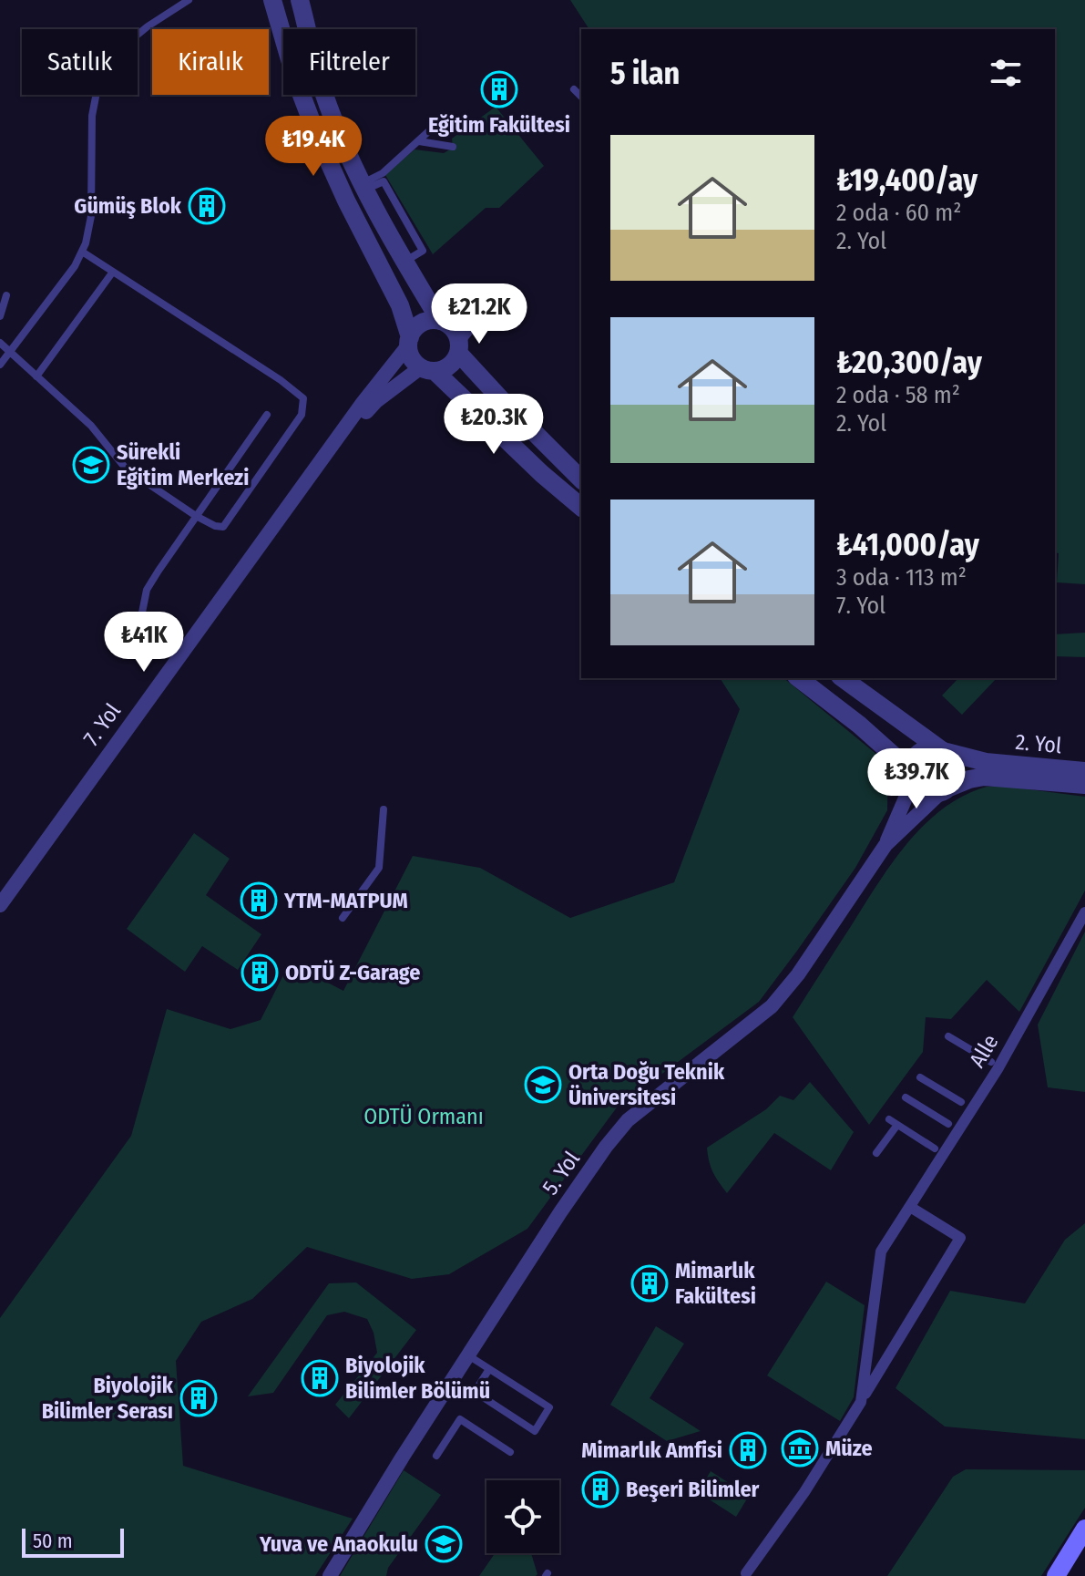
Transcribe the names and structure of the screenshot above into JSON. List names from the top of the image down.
{
  "streets": {
    "street": [
      "7. Yol",
      "2. Yol",
      "Alle",
      "5. Yol"
    ]
  },
  "crossings": [
    ["2. Yol", "5. Yol"]
  ],
  "parks": ["ODTÜ Ormanı"],
  "places": {
    "building": [
      "Eğitim Fakültesi",
      "Gümüş Blok",
      "YTM-MATPUM",
      "ODTÜ Z-Garage",
      "Mimarlık Fakültesi",
      "Biyolojik Bilimler Bölümü",
      "Biyolojik Bilimler Serası",
      "Mimarlık Amfisi",
      "Beşeri Bilimler"
    ],
    "school or university": ["Sürekli Eğitim Merkezi", "Orta Doğu Teknik Üniversitesi", "Yuva ve Anaokulu"],
    "museum": ["Müze"]
  },
  "scale_bar": "50 m",
  "page": {
    "chip": ["Satılık", "Kiralık", "Filtreler"],
    "heading": "5 ilan",
    "price": [
      "₺19.4K",
      "₺21.2K",
      "₺20.3K",
      "₺41K",
      "₺39.7K"
    ],
    "list": [
      {
        "name": "₺19,400/ay",
        "note": "2 oda · 60 m² · 2. Yol"
      },
      {
        "name": "₺20,300/ay",
        "note": "2 oda · 58 m² · 2. Yol"
      },
      {
        "name": "₺41,000/ay",
        "note": "3 oda · 113 m² · 7. Yol"
      }
    ],
    "scale": "50 m"
  }
}
